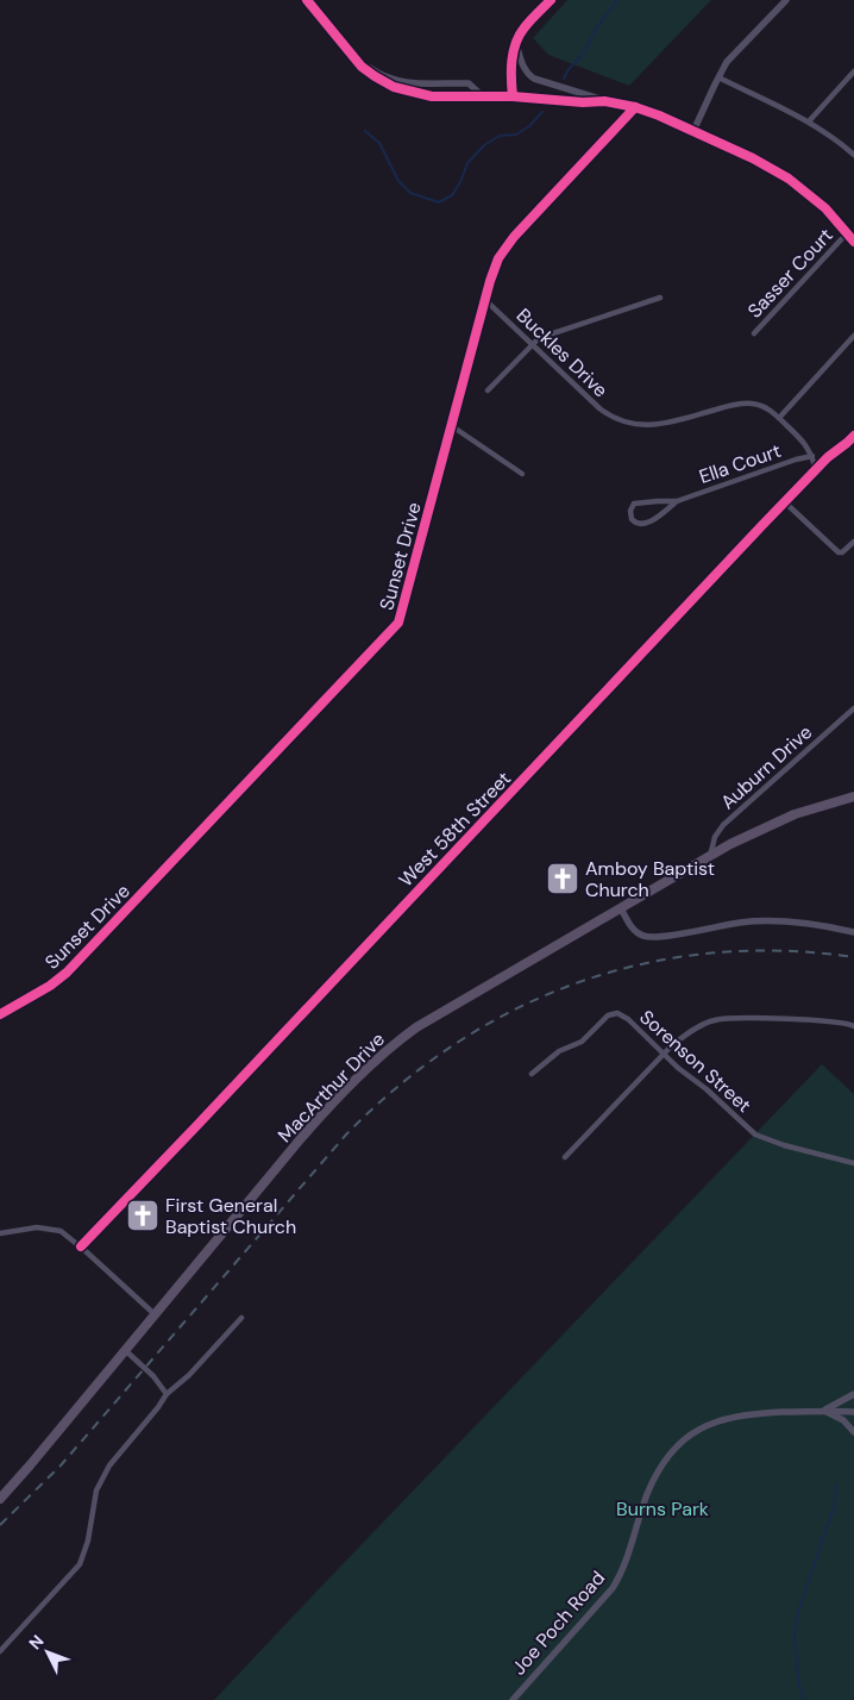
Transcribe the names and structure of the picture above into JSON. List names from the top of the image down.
{
  "streets": {
    "main road": ["MacArthur Drive"],
    "street": [
      "Sasser Court",
      "Buckles Drive",
      "Ella Court",
      "Sunset Drive",
      "Auburn Drive",
      "West 58th Street",
      "Sorenson Street",
      "Joe Poch Road"
    ]
  },
  "crossings": [
    ["Buckles Drive", "Ella Court"],
    ["Buckles Drive", "Sunset Drive"],
    ["Auburn Drive", "MacArthur Drive"]
  ],
  "parks": ["Burns Park"],
  "places": {
    "church": ["Amboy Baptist Church", "First General Baptist Church"]
  },
  "north": "top left"
}
